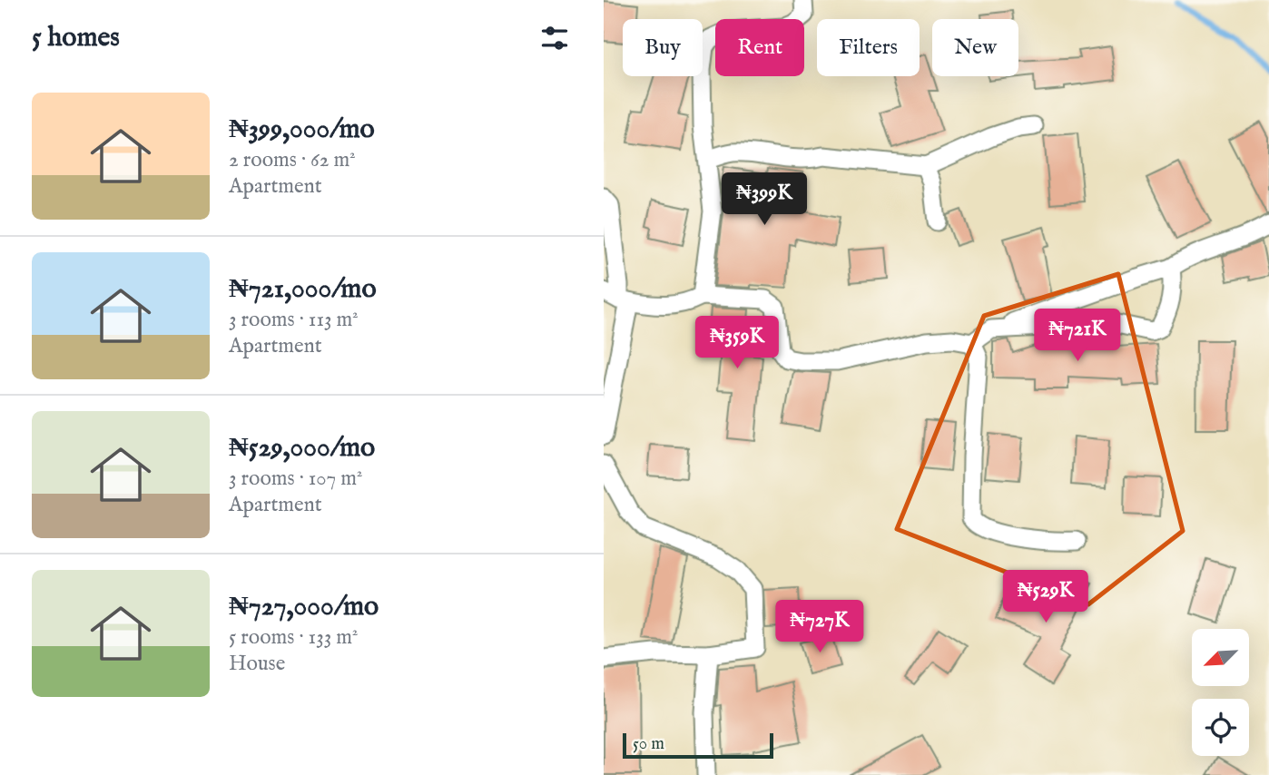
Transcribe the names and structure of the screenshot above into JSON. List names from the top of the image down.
{
  "scale_bar": "50 m",
  "north": "bottom left",
  "page": {
    "heading": "5 homes",
    "chip": [
      "Buy",
      "Rent",
      "Filters",
      "New"
    ],
    "list": [
      {
        "name": "₦399,000/mo",
        "note": "2 rooms · 62 m² · Apartment"
      },
      {
        "name": "₦721,000/mo",
        "note": "3 rooms · 113 m² · Apartment"
      },
      {
        "name": "₦529,000/mo",
        "note": "3 rooms · 107 m² · Apartment"
      },
      {
        "name": "₦727,000/mo",
        "note": "5 rooms · 133 m² · House"
      }
    ],
    "price": [
      "₦399K",
      "₦721K",
      "₦359K",
      "₦529K",
      "₦727K"
    ],
    "scale": "50 m"
  }
}
